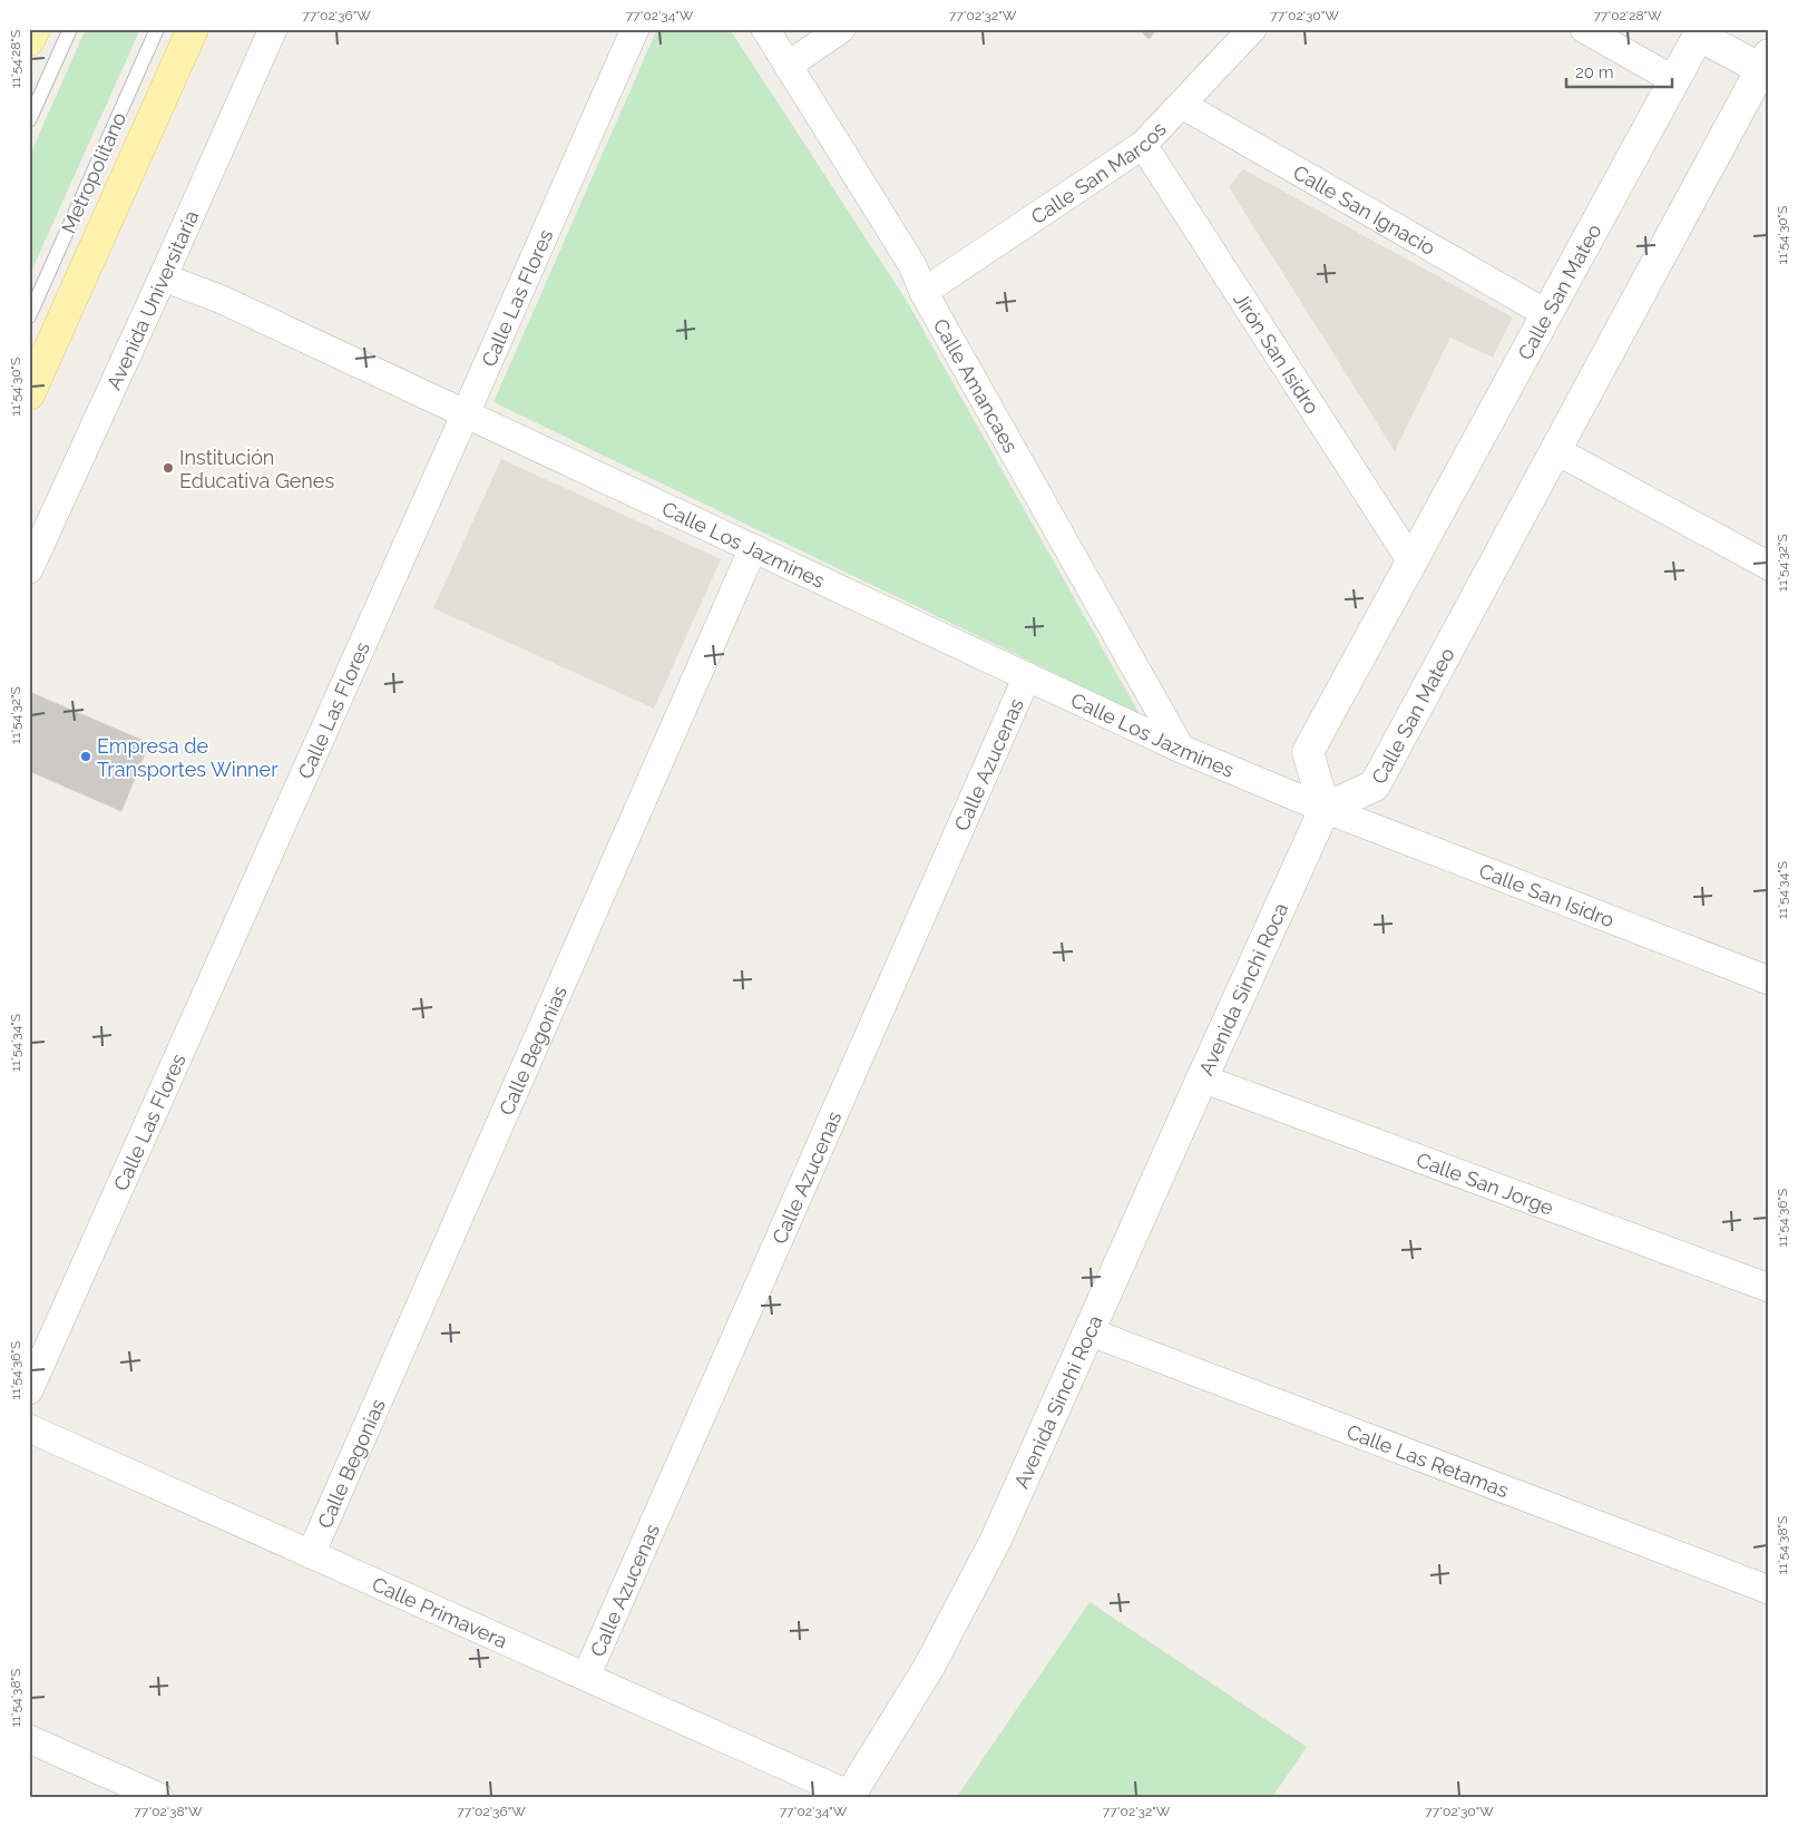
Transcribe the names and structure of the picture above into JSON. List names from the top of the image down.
{
  "streets": {
    "street": [
      "Calle San Marcos",
      "Calle San Ignacio",
      "Calle San Mateo",
      "Calle Las Flores",
      "Avenida Universitaria",
      "Jirón San Isidro",
      "Calle Amancaes",
      "Calle Los Jazmines",
      "Calle Azucenas",
      "Calle San Isidro",
      "Avenida Sinchi Roca",
      "Calle Begonias",
      "Calle San Jorge",
      "Calle Las Retamas",
      "Calle Primavera"
    ],
    "lane": ["Metropolitano"]
  },
  "crossings": [
    ["Calle San Marcos", "Calle San Ignacio"],
    ["Calle San Marcos", "Jirón San Isidro"],
    ["Calle San Marcos", "Calle Amancaes"],
    ["Calle San Ignacio", "Calle San Mateo"],
    ["Calle San Mateo", "Jirón San Isidro"],
    ["Calle San Mateo", "Calle Los Jazmines"],
    ["Calle San Mateo", "Calle San Isidro"],
    ["Calle San Mateo", "Avenida Sinchi Roca"],
    ["Calle Las Flores", "Calle Los Jazmines"],
    ["Avenida Universitaria", "Calle Los Jazmines"],
    ["Calle Amancaes", "Calle Los Jazmines"],
    ["Calle Los Jazmines", "Calle Azucenas"],
    ["Calle Los Jazmines", "Calle San Isidro"],
    ["Calle Los Jazmines", "Avenida Sinchi Roca"],
    ["Calle Los Jazmines", "Calle Begonias"],
    ["Calle Azucenas", "Calle Primavera"],
    ["Calle San Isidro", "Avenida Sinchi Roca"],
    ["Avenida Sinchi Roca", "Calle San Jorge"],
    ["Avenida Sinchi Roca", "Calle Las Retamas"],
    ["Avenida Sinchi Roca", "Calle Primavera"],
    ["Calle Begonias", "Calle Primavera"]
  ],
  "places": ["Institución Educativa Genes", "Empresa de Transportes Winner"],
  "scale_bar": "20 m",
  "coordinates": [
    "77°02'36\"W",
    "77°02'34\"W",
    "77°02'32\"W",
    "77°02'30\"W",
    "77°02'28\"W",
    "11°54'28\"S",
    "11°54'30\"S",
    "11°54'32\"S",
    "11°54'34\"S",
    "11°54'36\"S",
    "11°54'38\"S",
    "77°02'38\"W"
  ]
}
